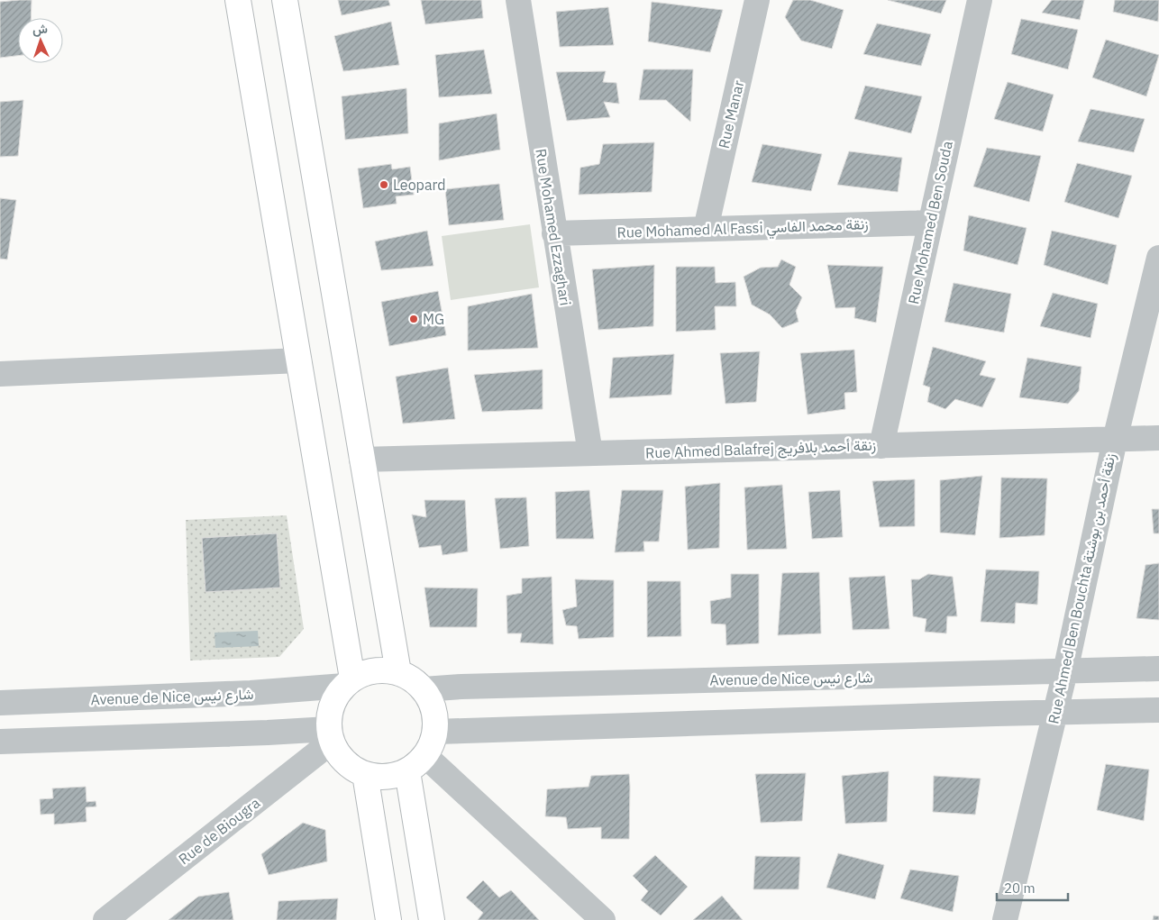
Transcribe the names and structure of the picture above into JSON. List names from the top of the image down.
{
  "streets": {
    "street": [
      "Rue Manar",
      "Rue Mohamed Ben Souda",
      "Rue Mohamed Ezzaghari",
      "Rue Mohamed Al Fassi زنقة محمد الفاسي",
      "Rue Ahmed Balafrej زنقة أحمد بلافريج",
      "Rue Ahmed Ben Bouchta زنقة أحمد بن بوشتة",
      "Avenue de Nice شارع نيس",
      "Rue de Biougra"
    ]
  },
  "crossings": [
    ["Rue Manar", "Rue Mohamed Al Fassi زنقة محمد الفاسي"],
    ["Rue Mohamed Ben Souda", "Rue Mohamed Al Fassi زنقة محمد الفاسي"],
    ["Rue Mohamed Ben Souda", "Rue Ahmed Balafrej زنقة أحمد بلافريج"],
    ["Rue Mohamed Ezzaghari", "Rue Mohamed Al Fassi زنقة محمد الفاسي"],
    ["Rue Mohamed Ezzaghari", "Rue Ahmed Balafrej زنقة أحمد بلافريج"],
    ["Rue Ahmed Balafrej زنقة أحمد بلافريج", "Rue Ahmed Ben Bouchta زنقة أحمد بن بوشتة"],
    ["Rue Ahmed Ben Bouchta زنقة أحمد بن بوشتة", "Avenue de Nice شارع نيس"],
    ["Avenue de Nice شارع نيس", "Rue de Biougra"]
  ],
  "places": ["Leopard", "MG"],
  "scale_bar": "20 m",
  "north": "top"
}
